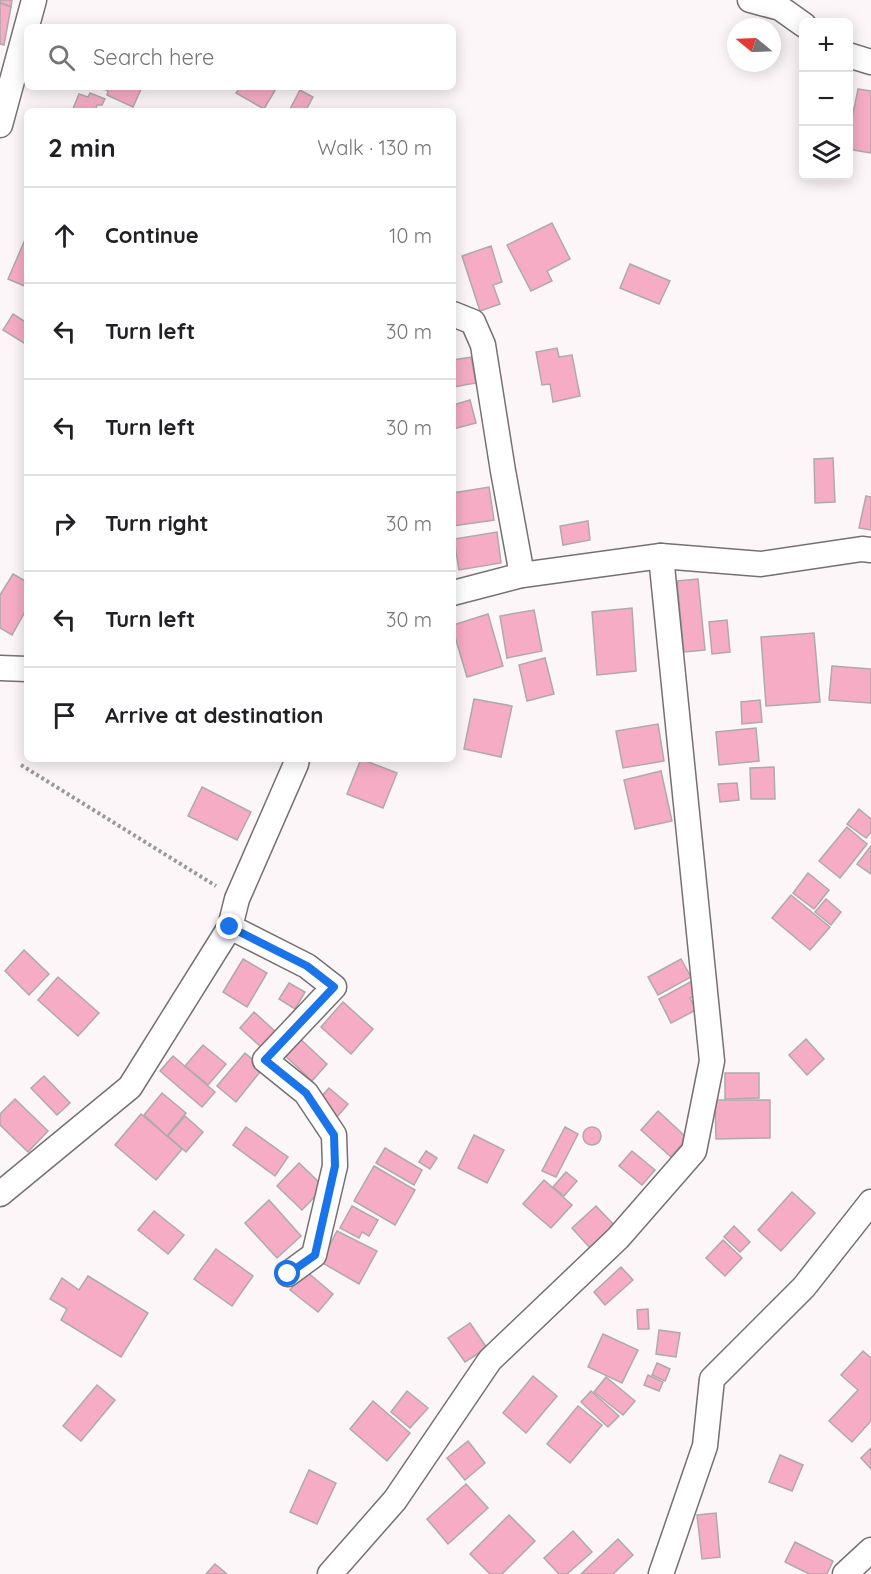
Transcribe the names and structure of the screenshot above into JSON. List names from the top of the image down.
{
  "north": "left",
  "page": {
    "map_buttons": ["+", "−"],
    "search": "Search here",
    "heading": ["2 min", "Walk · 130 m"],
    "list": [
      ["Continue", "10 m"],
      ["Turn left", "30 m"],
      ["Turn left", "30 m"],
      ["Turn right", "30 m"],
      ["Turn left", "30 m"],
      "Arrive at destination"
    ]
  }
}
